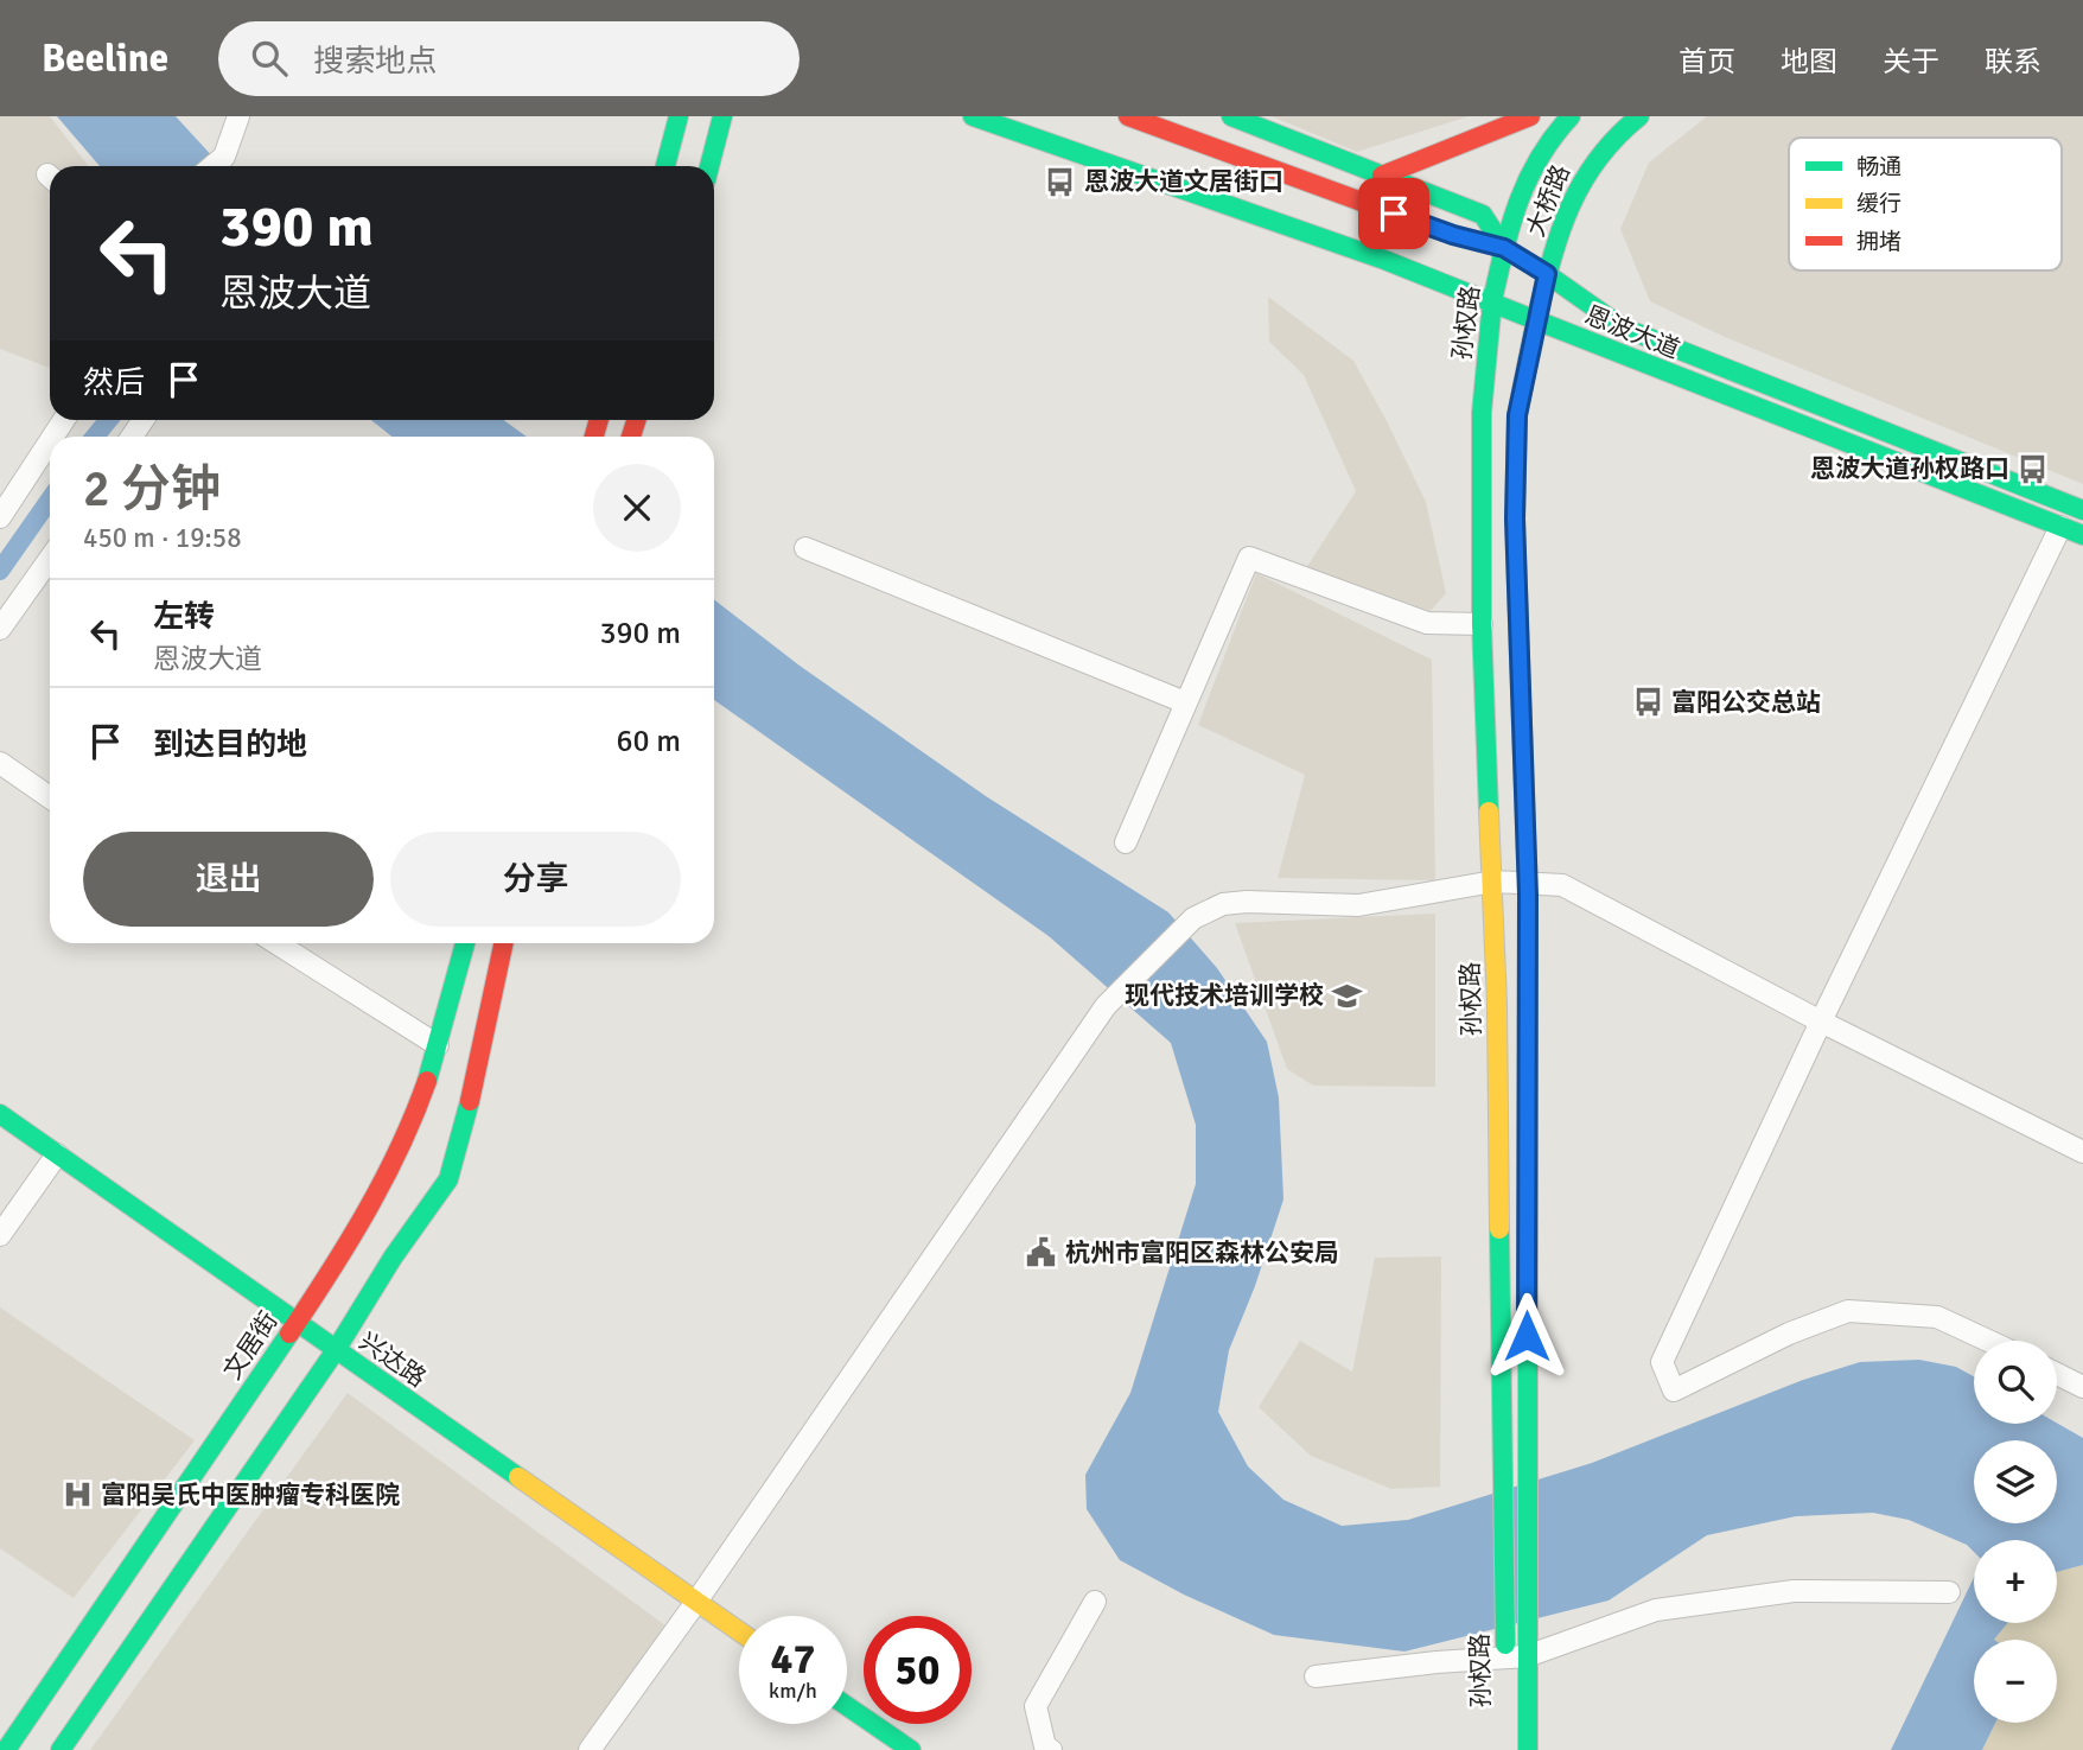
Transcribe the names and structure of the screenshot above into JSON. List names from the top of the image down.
{
  "streets": {
    "main road": [
      "大桥路",
      "孙权路",
      "恩波大道",
      "文居街",
      "兴达路"
    ]
  },
  "crossings": [
    ["大桥路", "孙权路"],
    ["大桥路", "恩波大道"],
    ["孙权路", "恩波大道"],
    ["文居街", "兴达路"]
  ],
  "places": {
    "bus stop": ["恩波大道文居街口", "恩波大道孙权路口", "富阳公交总站"],
    "school or university": ["现代技术培训学校"],
    "public building": ["杭州市富阳区森林公安局"],
    "hospital": ["富阳吴氏中医肿瘤专科医院"]
  },
  "legend": ["畅通", "缓行", "拥堵"],
  "page": {
    "header": "Beeline",
    "search": "搜索地点",
    "nav": [
      "首页",
      "地图",
      "关于",
      "联系"
    ],
    "turn": ["390 m", "恩波大道"],
    "then": "然后",
    "heading": ["2 分钟", "450 m · 19:58"],
    "list": [
      {
        "name": "左转",
        "note": "恩波大道",
        "value": "390 m"
      },
      {
        "name": "到达目的地",
        "value": "60 m"
      }
    ],
    "buttons": ["退出", "分享"],
    "map_buttons": ["+", "−"],
    "speed": "47 km/h",
    "limit": "50"
  }
}
